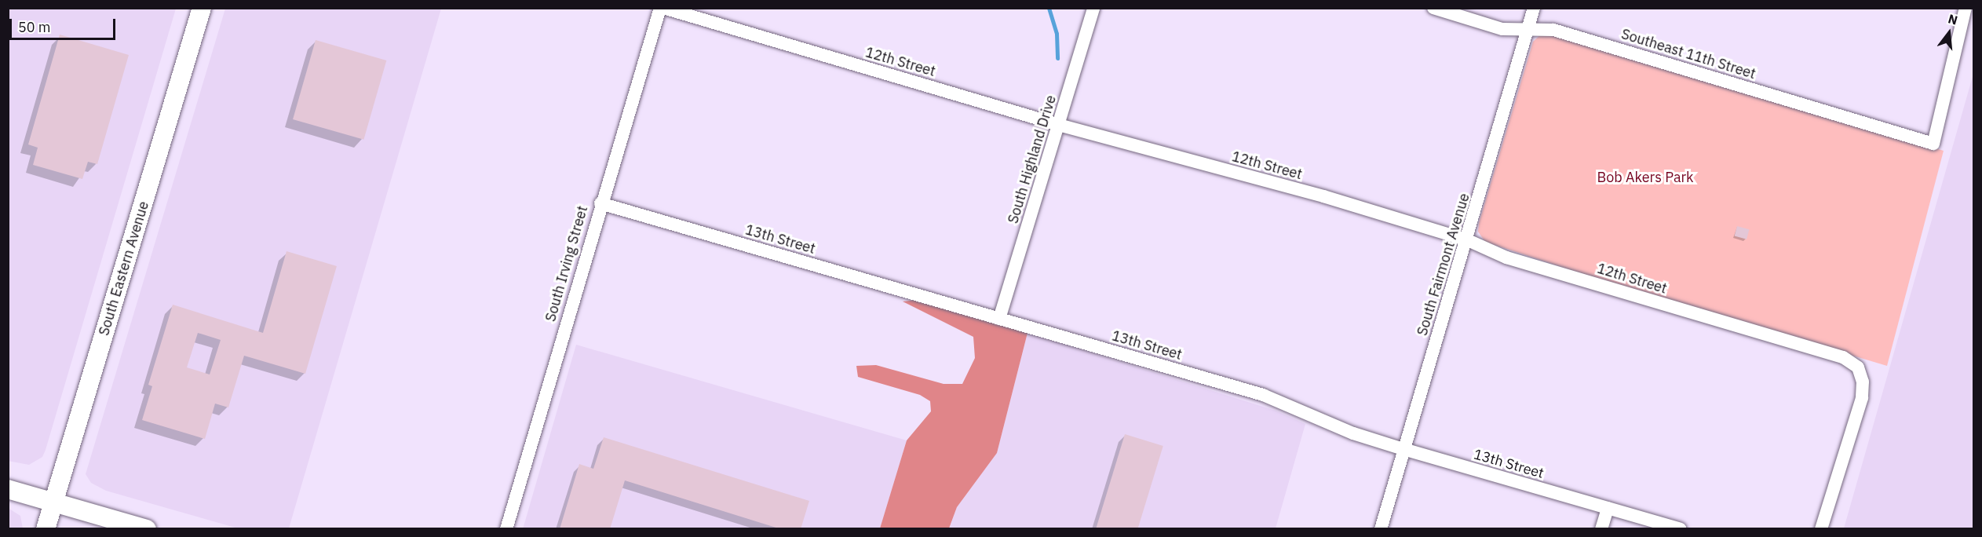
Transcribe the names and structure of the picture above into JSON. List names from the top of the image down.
{
  "streets": {
    "main road": ["South Eastern Avenue"],
    "street": [
      "Southeast 11th Street",
      "12th Street",
      "South Highland Drive",
      "13th Street",
      "South Irving Street",
      "South Fairmont Avenue"
    ]
  },
  "crossings": [
    ["Southeast 11th Street", "South Fairmont Avenue"],
    ["12th Street", "South Highland Drive"],
    ["12th Street", "South Irving Street"],
    ["12th Street", "South Fairmont Avenue"],
    ["South Highland Drive", "13th Street"],
    ["13th Street", "South Irving Street"],
    ["13th Street", "South Fairmont Avenue"]
  ],
  "parks": ["Bob Akers Park"],
  "scale_bar": "50 m",
  "north": "top"
}
